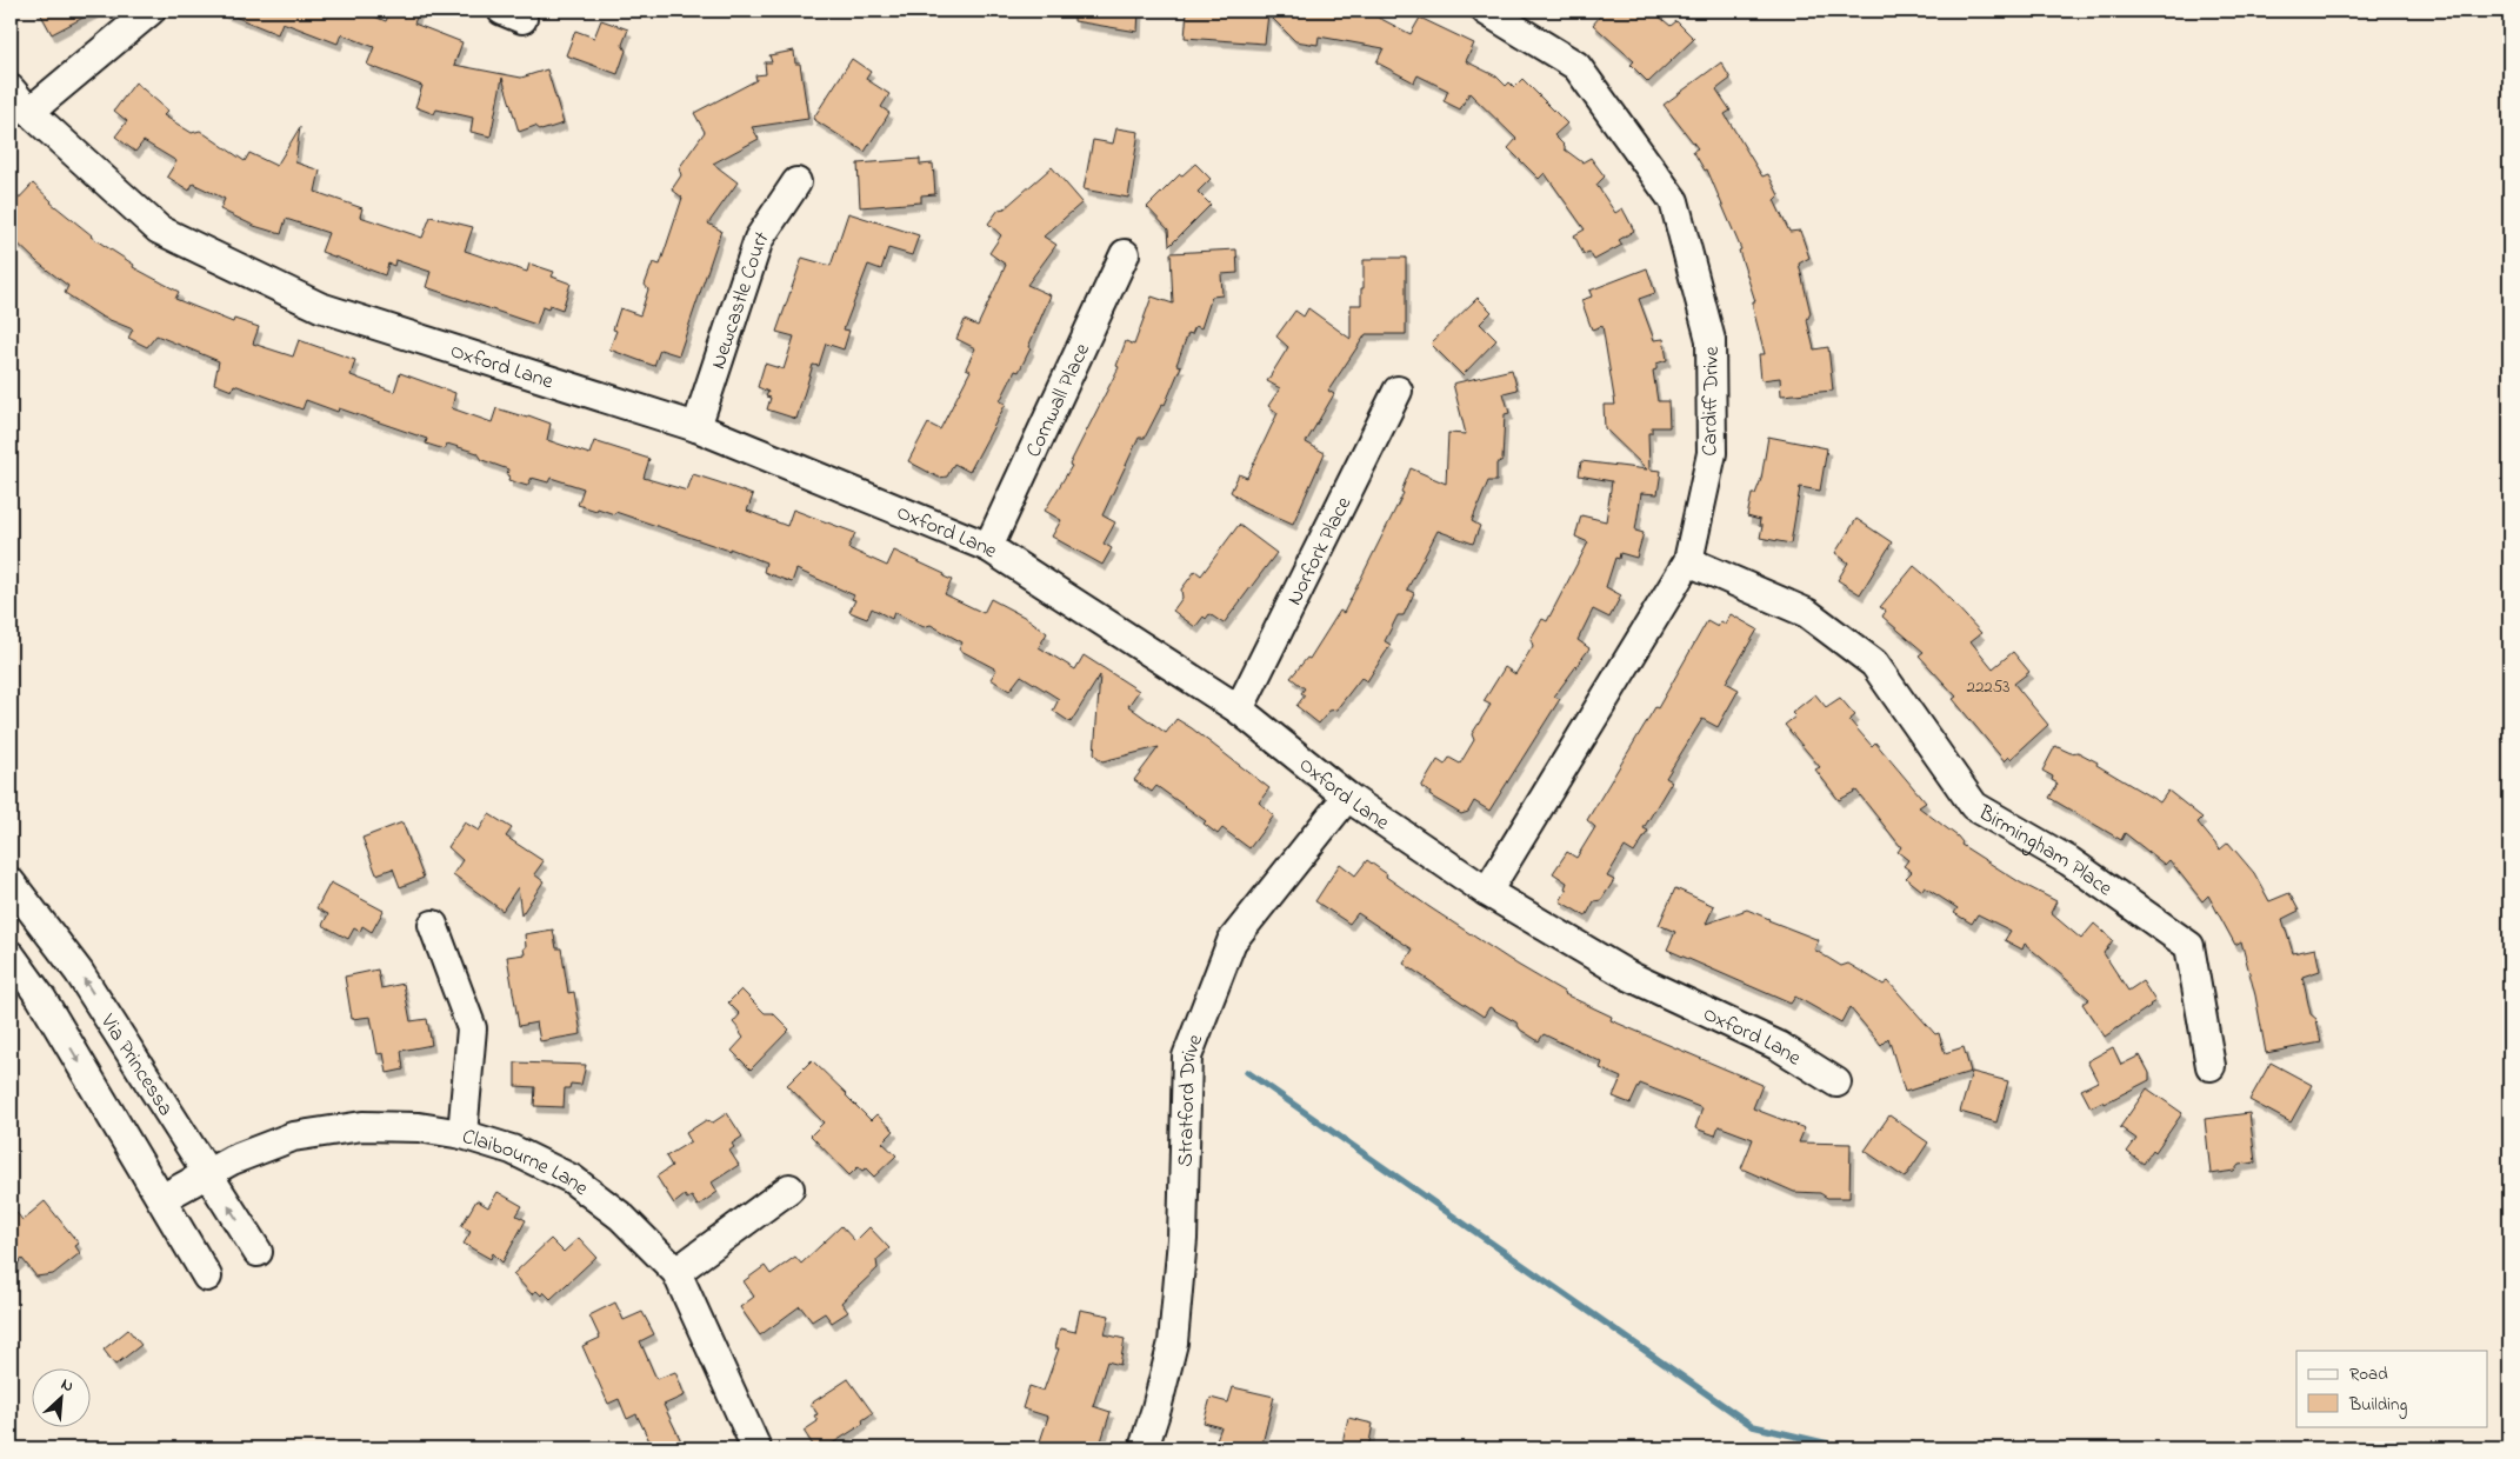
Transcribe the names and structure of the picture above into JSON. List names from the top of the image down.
{
  "streets": {
    "street": [
      "Newcastle Court",
      "Oxford Lane",
      "Cornwall Place",
      "Cardiff Drive",
      "Norfork Place",
      "Birmingham Place",
      "Via Princessa",
      "Stratford Drive",
      "Claibourne Lane"
    ]
  },
  "crossings": [
    ["Newcastle Court", "Oxford Lane"],
    ["Oxford Lane", "Cornwall Place"],
    ["Oxford Lane", "Cardiff Drive"],
    ["Oxford Lane", "Norfork Place"],
    ["Oxford Lane", "Stratford Drive"],
    ["Cardiff Drive", "Birmingham Place"],
    ["Via Princessa", "Claibourne Lane"]
  ],
  "house_numbers": ["22253"],
  "legend": ["Road", "Building"],
  "north": "top right"
}
